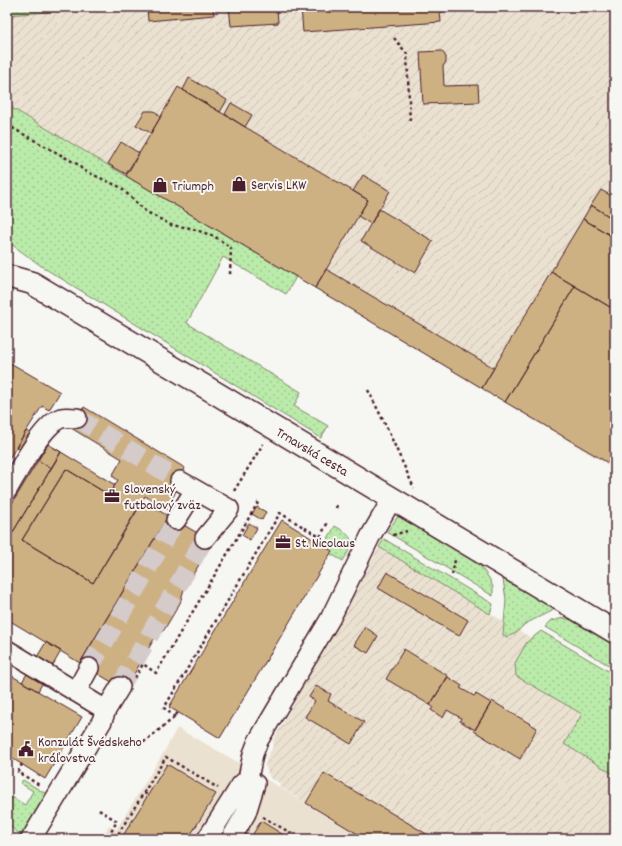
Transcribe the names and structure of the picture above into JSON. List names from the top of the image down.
{
  "streets": {
    "main road": ["Trnavská cesta"]
  },
  "places": {
    "shop": ["Servis LKW", "Triumph"],
    "office": ["Slovenský futbalový zväz", "St. Nicolaus"],
    "public building": ["Konzulát Švédskeho kráľovstva"]
  }
}
